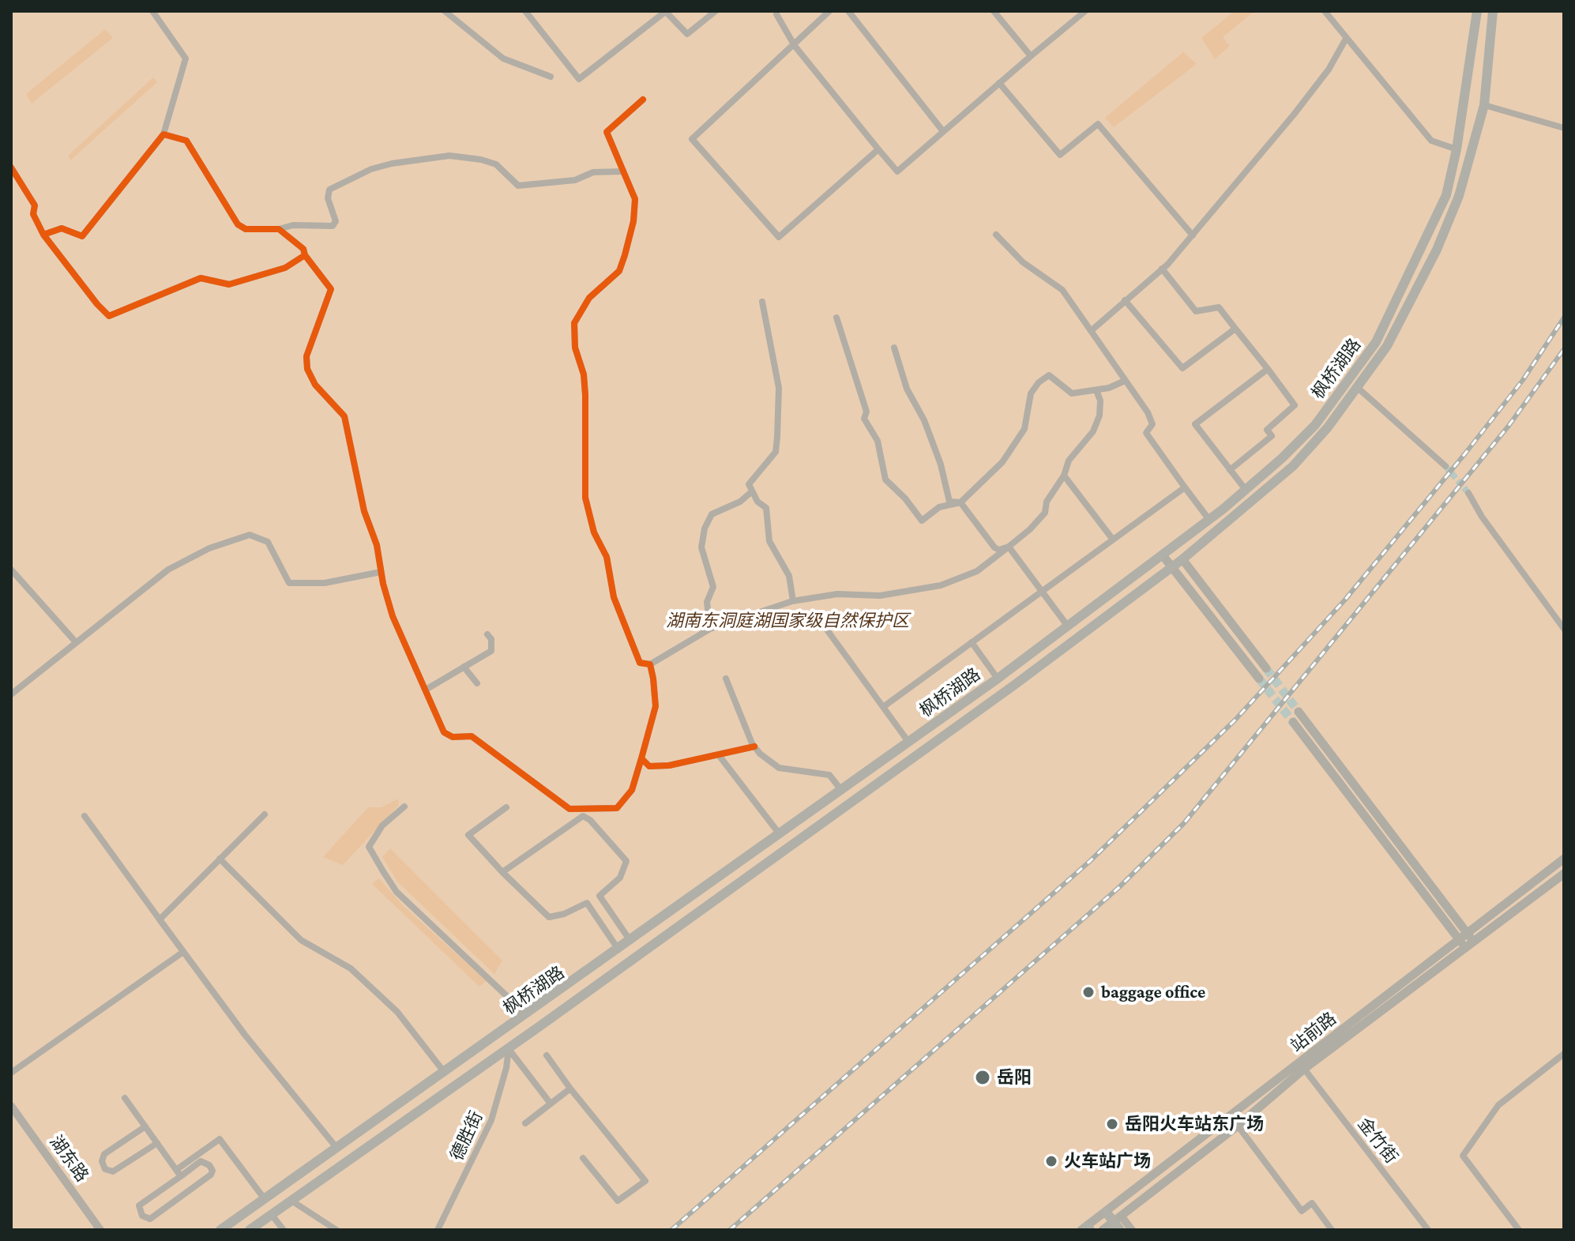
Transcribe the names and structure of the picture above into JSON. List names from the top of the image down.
{
  "streets": {
    "main road": ["枫桥湖路", "站前路"],
    "street": ["德胜街", "金竹街", "湖东路"]
  },
  "crossings": [
    ["枫桥湖路", "德胜街"],
    ["站前路", "金竹街"]
  ],
  "parks": ["湖南东洞庭湖国家级自然保护区"],
  "places": [
    "baggage office",
    "岳阳",
    "岳阳火车站东广场",
    "火车站广场"
  ]
}
